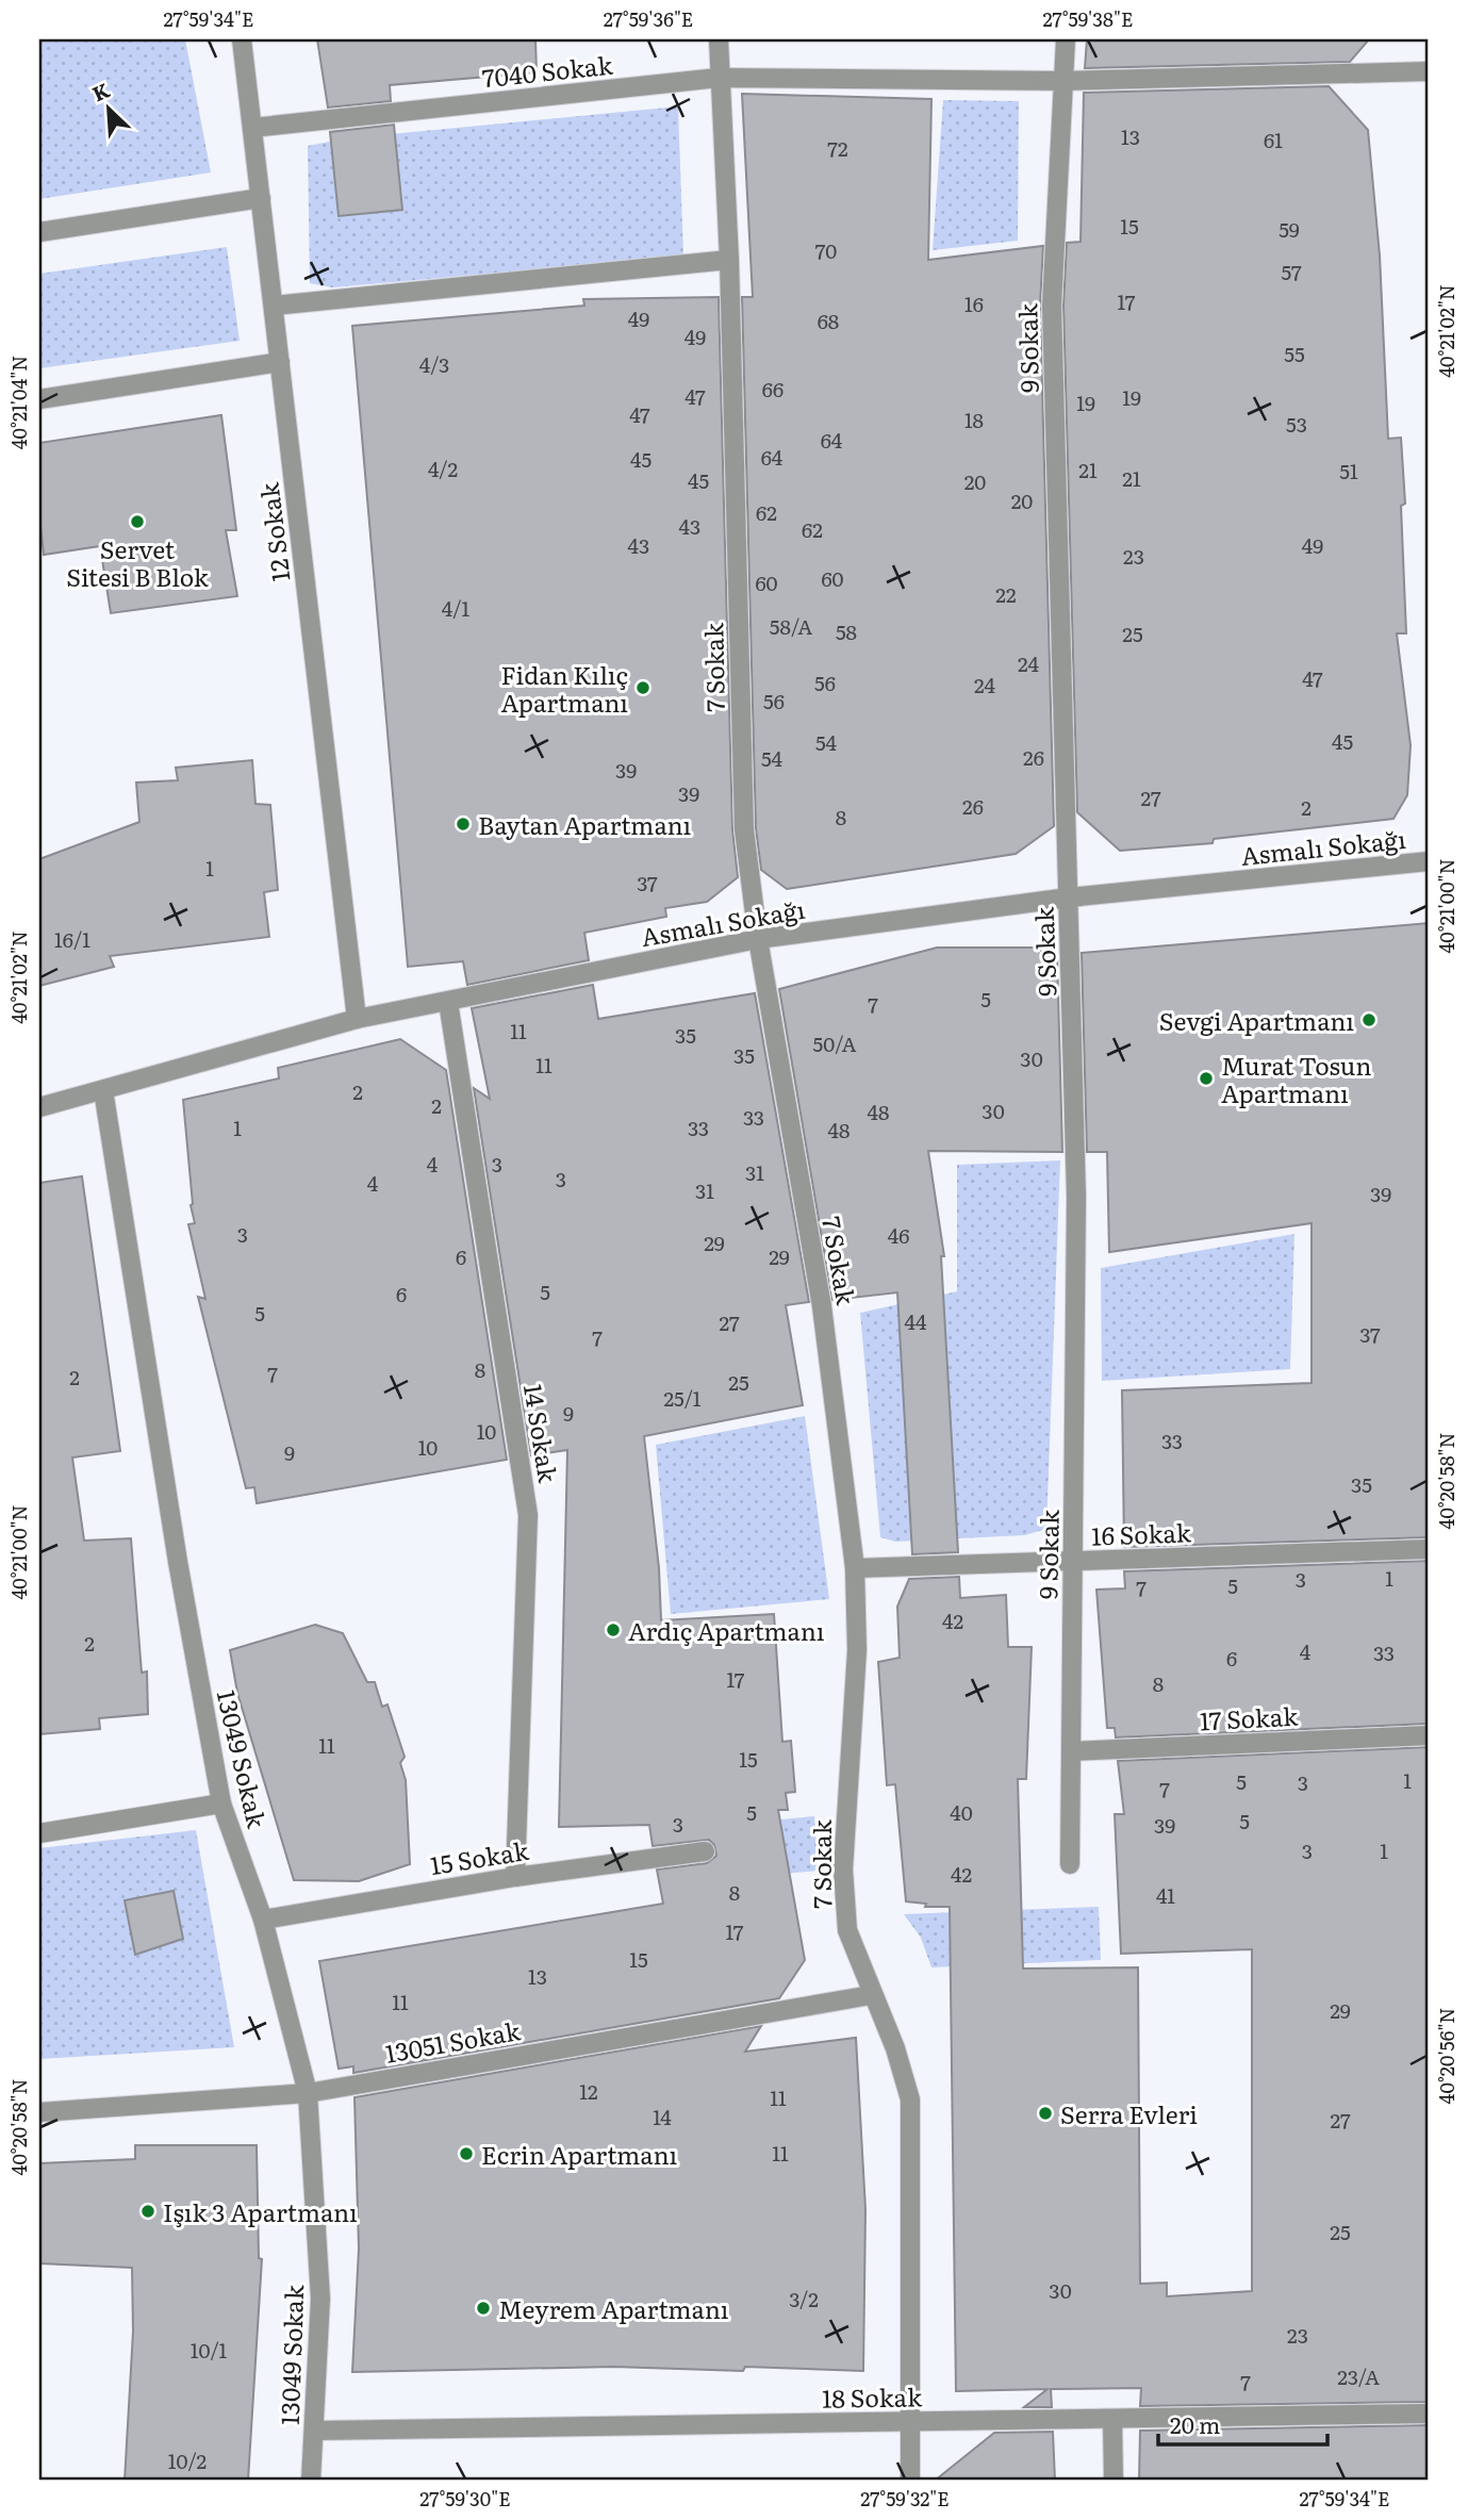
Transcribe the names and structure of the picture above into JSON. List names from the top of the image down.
{
  "streets": {
    "street": [
      "7040 Sokak",
      "9 Sokak",
      "12 Sokak",
      "7 Sokak",
      "Asmalı Sokağı",
      "14 Sokak",
      "16 Sokak",
      "17 Sokak",
      "13049 Sokak",
      "15 Sokak",
      "13051 Sokak",
      "18 Sokak"
    ]
  },
  "crossings": [
    ["7040 Sokak", "9 Sokak"],
    ["7040 Sokak", "12 Sokak"],
    ["7040 Sokak", "7 Sokak"],
    ["9 Sokak", "Asmalı Sokağı"],
    ["9 Sokak", "16 Sokak"],
    ["9 Sokak", "17 Sokak"],
    ["12 Sokak", "Asmalı Sokağı"],
    ["7 Sokak", "Asmalı Sokağı"],
    ["7 Sokak", "16 Sokak"],
    ["7 Sokak", "13051 Sokak"],
    ["7 Sokak", "18 Sokak"],
    ["Asmalı Sokağı", "14 Sokak"],
    ["Asmalı Sokağı", "13049 Sokak"],
    ["14 Sokak", "15 Sokak"],
    ["13049 Sokak", "15 Sokak"],
    ["13049 Sokak", "13051 Sokak"],
    ["13049 Sokak", "18 Sokak"]
  ],
  "places": [
    "Servet Sitesi B Blok",
    "Fidan Kılıç Apartmanı",
    "Baytan Apartmanı",
    "Sevgi Apartmanı",
    "Murat Tosun Apartmanı",
    "Ardıç Apartmanı",
    "Serra Evleri",
    "Ecrin Apartmanı",
    "Işık 3 Apartmanı",
    "Meyrem Apartmanı"
  ],
  "house_numbers": [
    "13",
    "61",
    "72",
    "15",
    "59",
    "70",
    "57",
    "17",
    "16",
    "49",
    "68",
    "49",
    "55",
    "4/3",
    "66",
    "47",
    "19",
    "19",
    "47",
    "18",
    "53",
    "64",
    "64",
    "45",
    "4/2",
    "21",
    "51",
    "21",
    "45",
    "20",
    "20",
    "62",
    "43",
    "62",
    "43",
    "49",
    "23",
    "60",
    "60",
    "22",
    "4/1",
    "58/A",
    "58",
    "25",
    "24",
    "47",
    "56",
    "24",
    "56",
    "45",
    "54",
    "26",
    "54",
    "39",
    "39",
    "27",
    "26",
    "2",
    "8",
    "1",
    "37",
    "16/1",
    "5",
    "7",
    "11",
    "35",
    "50/A",
    "35",
    "30",
    "11",
    "2",
    "2",
    "30",
    "48",
    "33",
    "1",
    "33",
    "48",
    "4",
    "3",
    "31",
    "3",
    "4",
    "31",
    "39",
    "3",
    "46",
    "29",
    "6",
    "29",
    "5",
    "6",
    "5",
    "44",
    "27",
    "37",
    "7",
    "8",
    "7",
    "2",
    "25",
    "25/1",
    "9",
    "10",
    "33",
    "10",
    "9",
    "35",
    "1",
    "3",
    "5",
    "7",
    "42",
    "2",
    "4",
    "33",
    "6",
    "17",
    "8",
    "11",
    "15",
    "1",
    "5",
    "3",
    "7",
    "5",
    "40",
    "5",
    "3",
    "39",
    "3",
    "1",
    "42",
    "8",
    "41",
    "17",
    "15",
    "13",
    "11",
    "29",
    "12",
    "11",
    "14",
    "27",
    "11",
    "25",
    "30",
    "3/2",
    "23",
    "10/1",
    "23/A",
    "7",
    "10/2"
  ],
  "scale_bar": "20 m",
  "north": "top left",
  "coordinates": [
    "27°59'34\"E",
    "27°59'36\"E",
    "27°59'38\"E",
    "40°21'02\"N",
    "40°21'04\"N",
    "40°21'00\"N",
    "40°20'58\"N",
    "40°20'56\"N",
    "27°59'30\"E",
    "27°59'32\"E"
  ]
}
